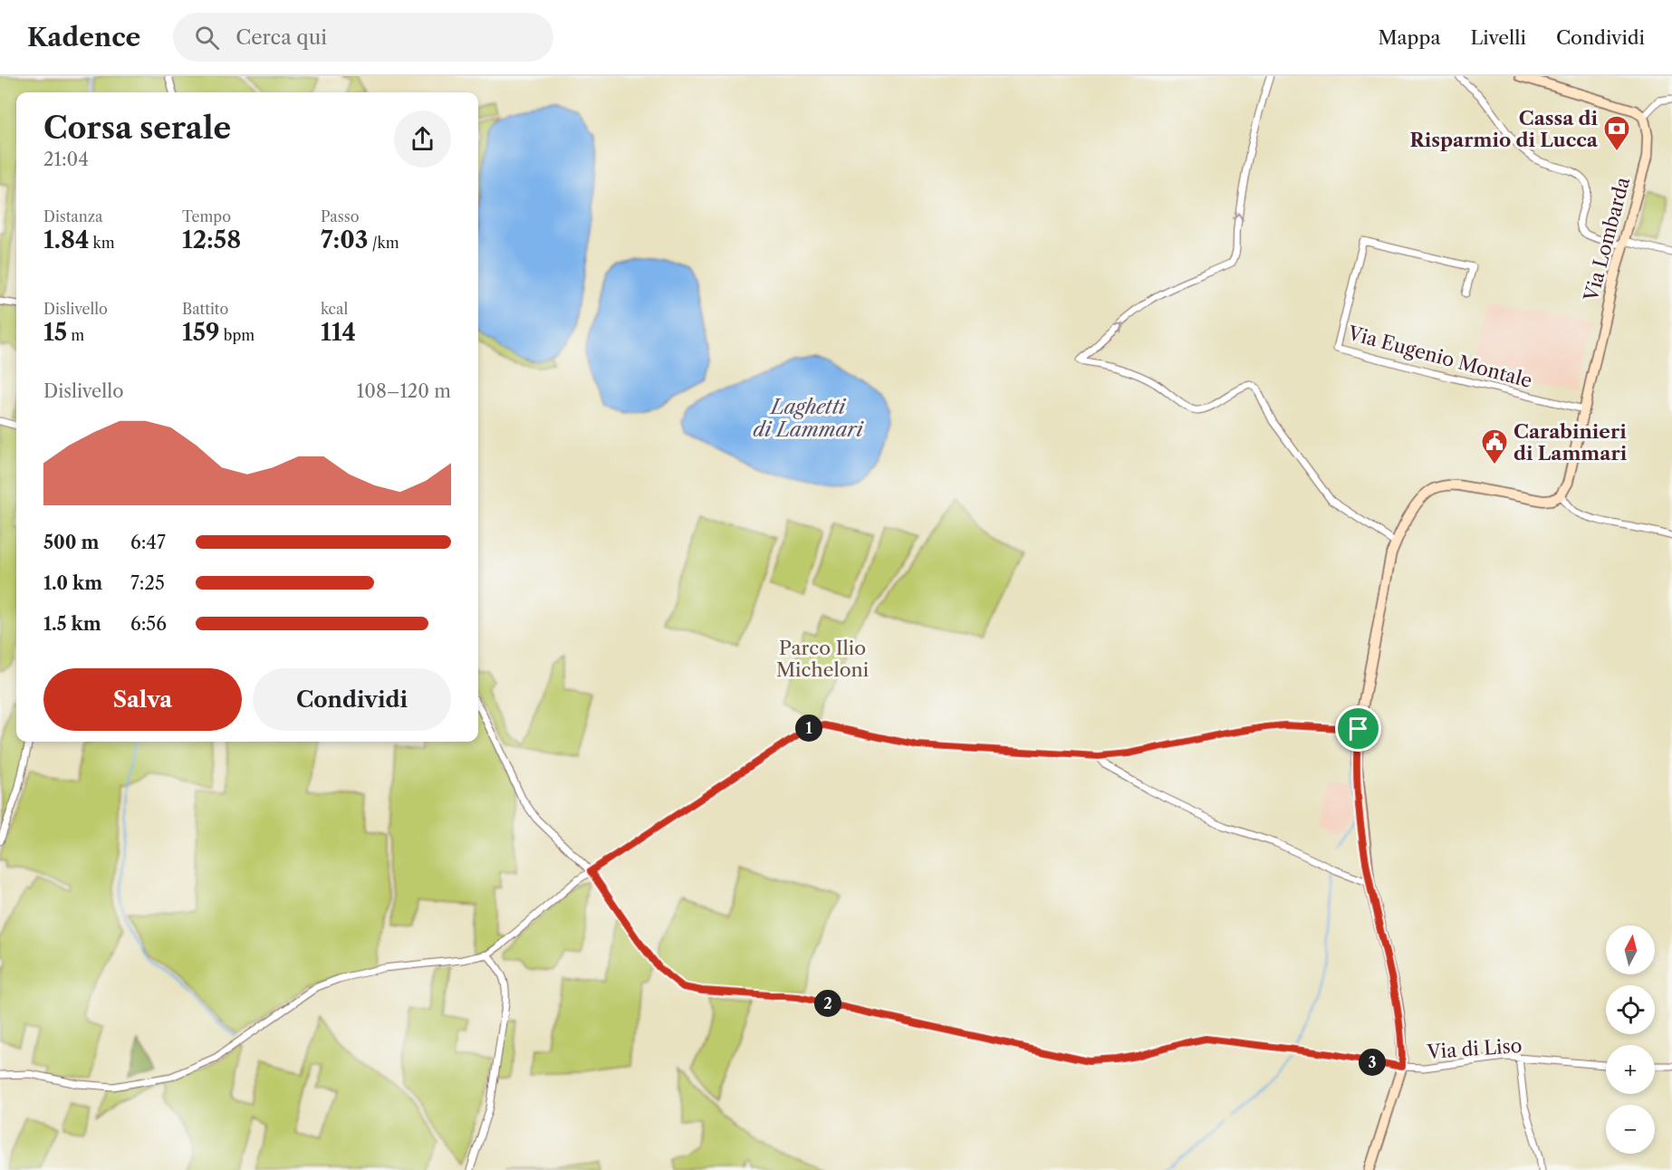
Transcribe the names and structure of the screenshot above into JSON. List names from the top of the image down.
{
  "streets": {
    "street": ["Via Lombarda", "Via Eugenio Montale", "Via di Liso"]
  },
  "crossings": [
    ["Via Lombarda", "Via Eugenio Montale"]
  ],
  "water": ["Laghetti di Lammari"],
  "parks": ["Parco Ilio Micheloni"],
  "places": {
    "bank": ["Cassa di Risparmio di Lucca"],
    "public building": ["Carabinieri di Lammari"]
  },
  "north": "top",
  "page": {
    "header": "Kadence",
    "search": "Cerca qui",
    "nav": ["Mappa", "Livelli", "Condividi"],
    "heading": ["Corsa serale", "21:04"],
    "stats": [
      ["Distanza", "1.84 km"],
      ["Tempo", "12:58"],
      ["Passo", "7:03 /km"],
      ["Dislivello", "15 m"],
      ["Battito", "159 bpm"],
      ["kcal", "114"]
    ],
    "chart": ["Dislivello", "108–120 m"],
    "list": [
      {
        "name": "500 m",
        "note": "6:47"
      },
      {
        "name": "1.0 km",
        "note": "7:25"
      },
      {
        "name": "1.5 km",
        "note": "6:56"
      }
    ],
    "buttons": ["Salva", "Condividi"],
    "pins": ["1", "2", "3"],
    "map_buttons": ["+", "−"]
  }
}
